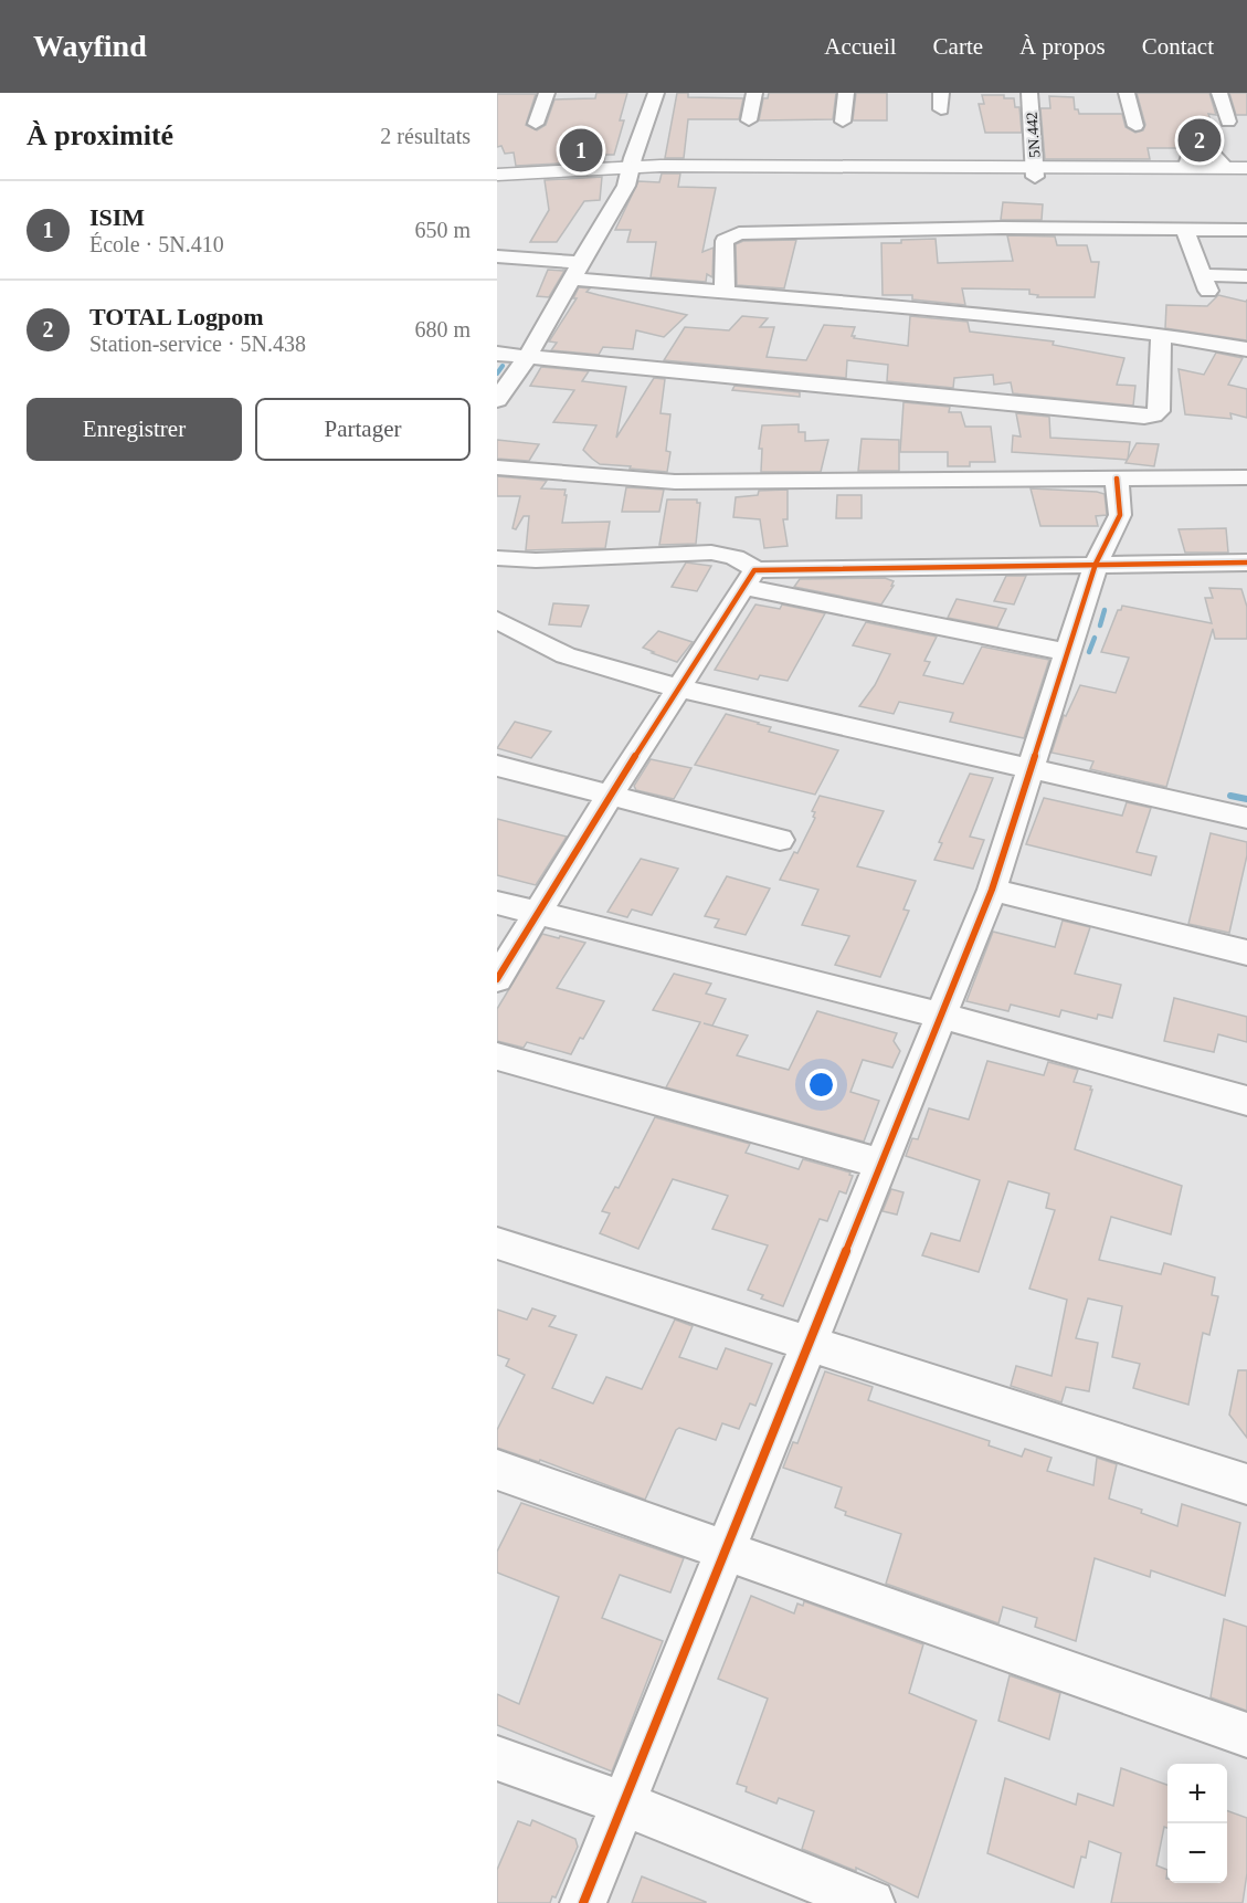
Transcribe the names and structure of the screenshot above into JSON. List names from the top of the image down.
{
  "streets": {
    "street": ["5N.442"]
  },
  "page": {
    "header": "Wayfind",
    "nav": [
      "Accueil",
      "Carte",
      "À propos",
      "Contact"
    ],
    "heading": ["À proximité", "2 résultats"],
    "pins": ["2", "1"],
    "list": [
      {
        "mark": "1",
        "name": "ISIM",
        "note": "École · 5N.410",
        "value": "650 m"
      },
      {
        "mark": "2",
        "name": "TOTAL Logpom",
        "note": "Station-service · 5N.438",
        "value": "680 m"
      }
    ],
    "buttons": ["Enregistrer", "Partager"],
    "map_buttons": ["+", "−"]
  }
}
